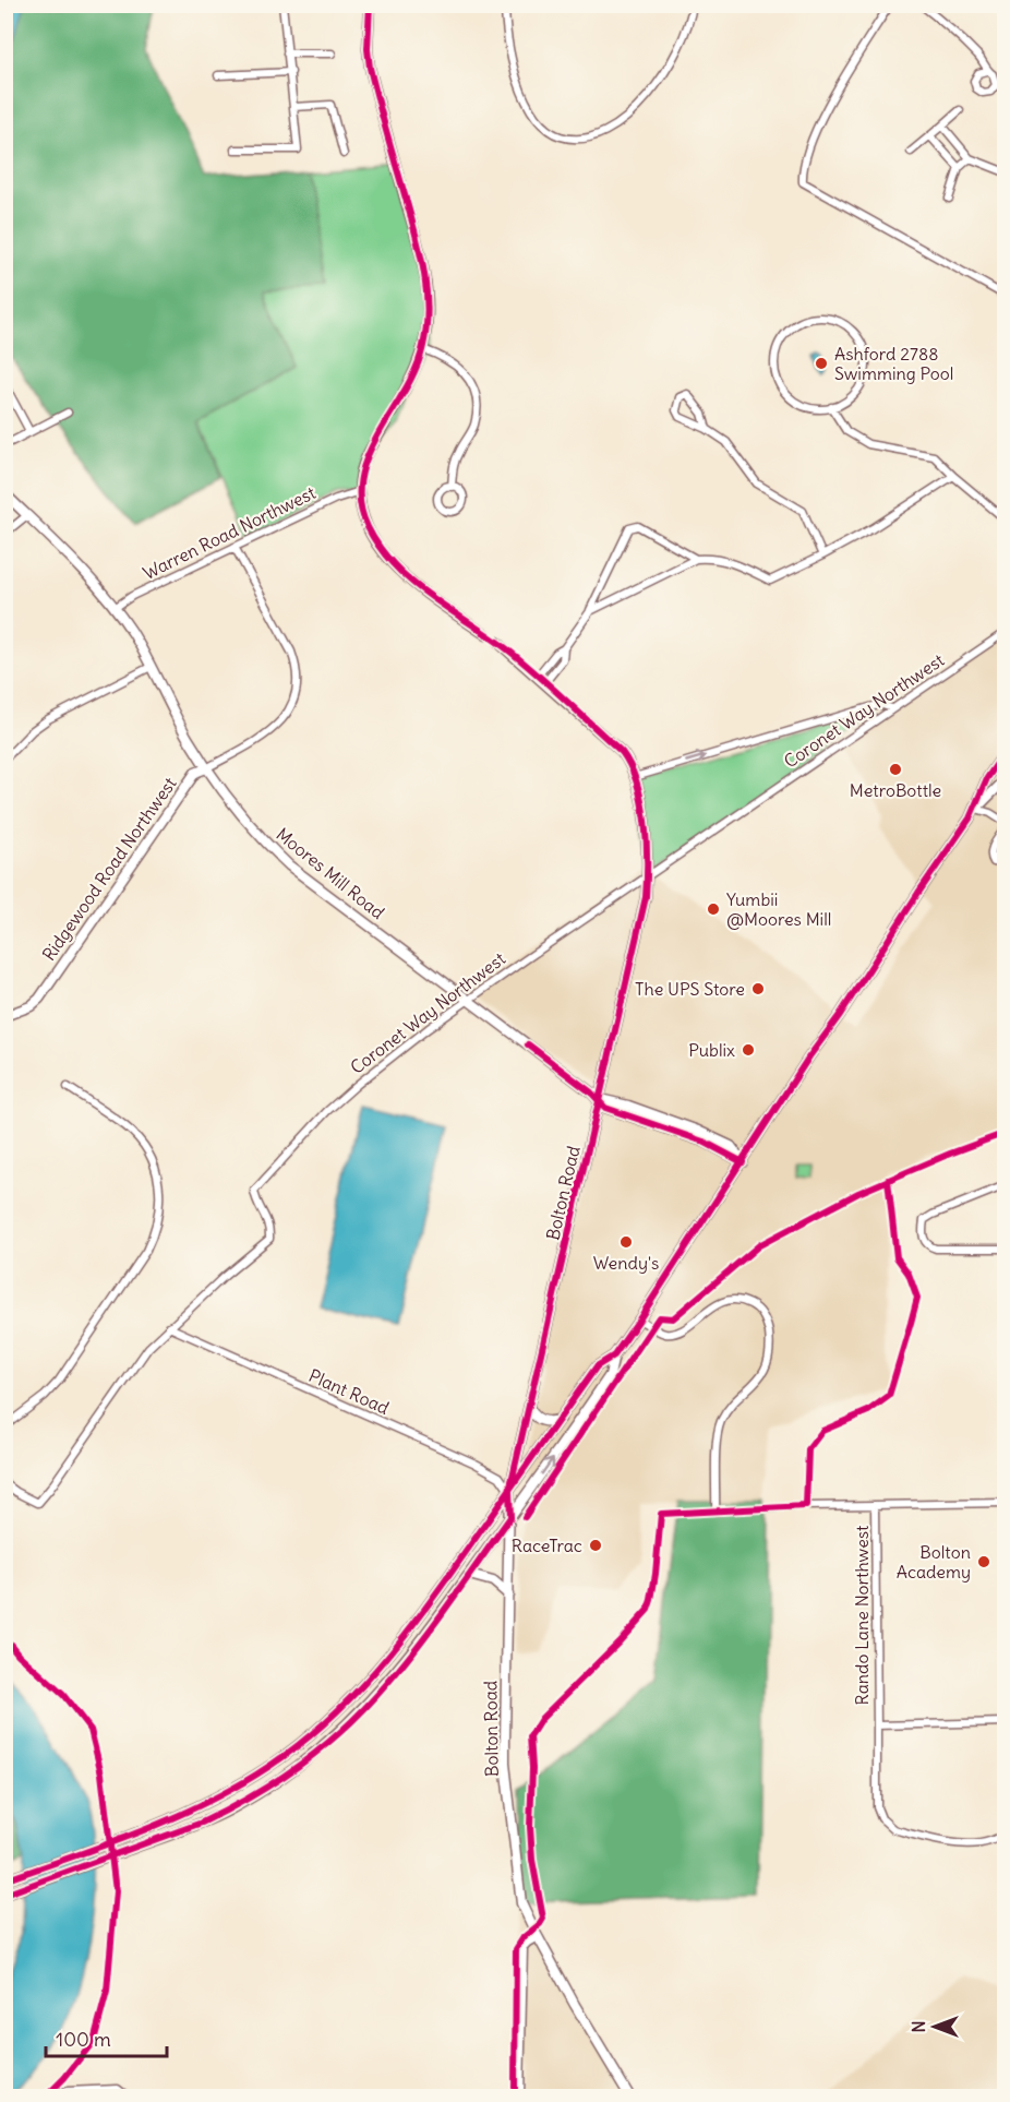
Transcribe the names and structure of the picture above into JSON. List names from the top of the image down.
{
  "streets": {
    "street": [
      "Warren Road Northwest",
      "Coronet Way Northwest",
      "Ridgewood Road Northwest",
      "Moores Mill Road",
      "Bolton Road",
      "Plant Road",
      "Rando Lane Northwest"
    ]
  },
  "crossings": [
    ["Warren Road Northwest", "Ridgewood Road Northwest"],
    ["Warren Road Northwest", "Moores Mill Road"],
    ["Coronet Way Northwest", "Moores Mill Road"],
    ["Coronet Way Northwest", "Bolton Road"],
    ["Coronet Way Northwest", "Plant Road"],
    ["Ridgewood Road Northwest", "Moores Mill Road"],
    ["Moores Mill Road", "Bolton Road"],
    ["Bolton Road", "Plant Road"]
  ],
  "places": [
    "Ashford 2788 Swimming Pool",
    "MetroBottle",
    "Yumbii @Moores Mill",
    "The UPS Store",
    "Publix",
    "Wendy's",
    "RaceTrac",
    "Bolton Academy"
  ],
  "scale_bar": "100 m",
  "north": "left"
}
